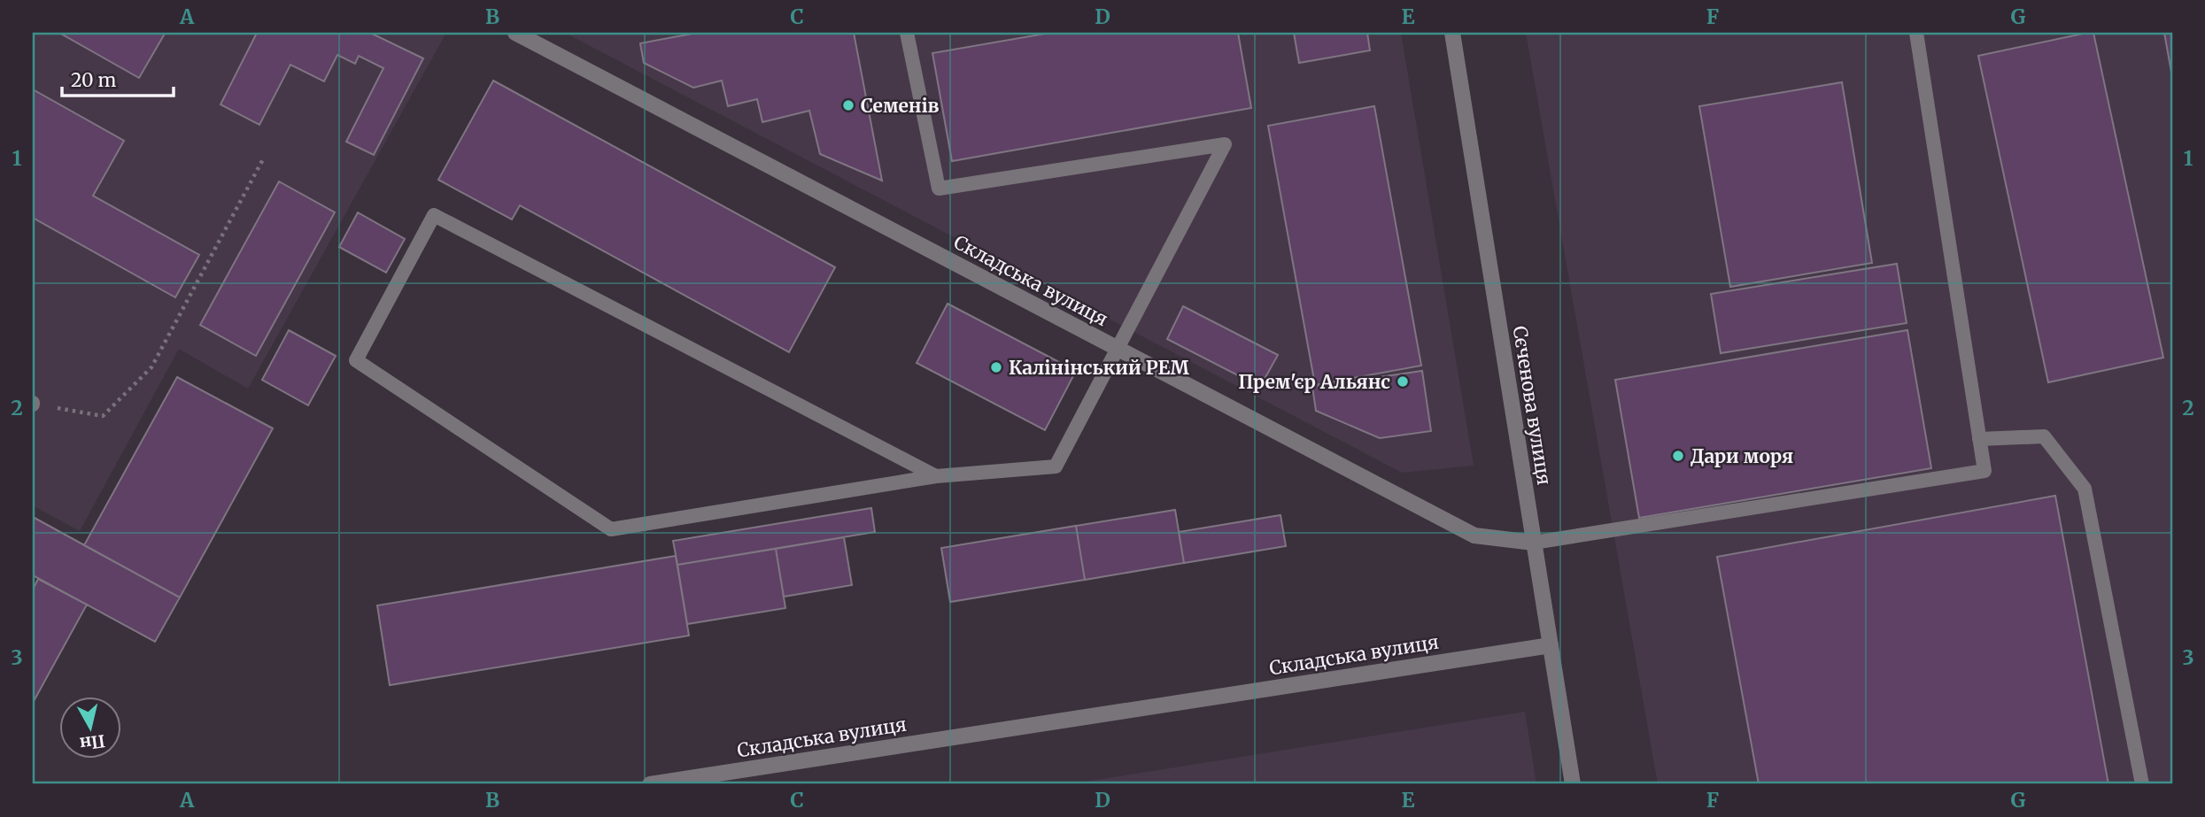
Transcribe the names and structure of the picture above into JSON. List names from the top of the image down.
{
  "streets": {
    "street": ["Складська вулиця", "Сєченова вулиця"]
  },
  "crossings": [
    ["Складська вулиця", "Сєченова вулиця"]
  ],
  "places": [
    "Семенів",
    "Калінінський РЕМ",
    "Прем'єр Альянс",
    "Дари моря"
  ],
  "scale_bar": "20 m",
  "north": "bottom",
  "grid": {
    "columns": [
      "A",
      "B",
      "C",
      "D",
      "E",
      "F",
      "G"
    ],
    "rows": ["1", "2", "3"]
  }
}
